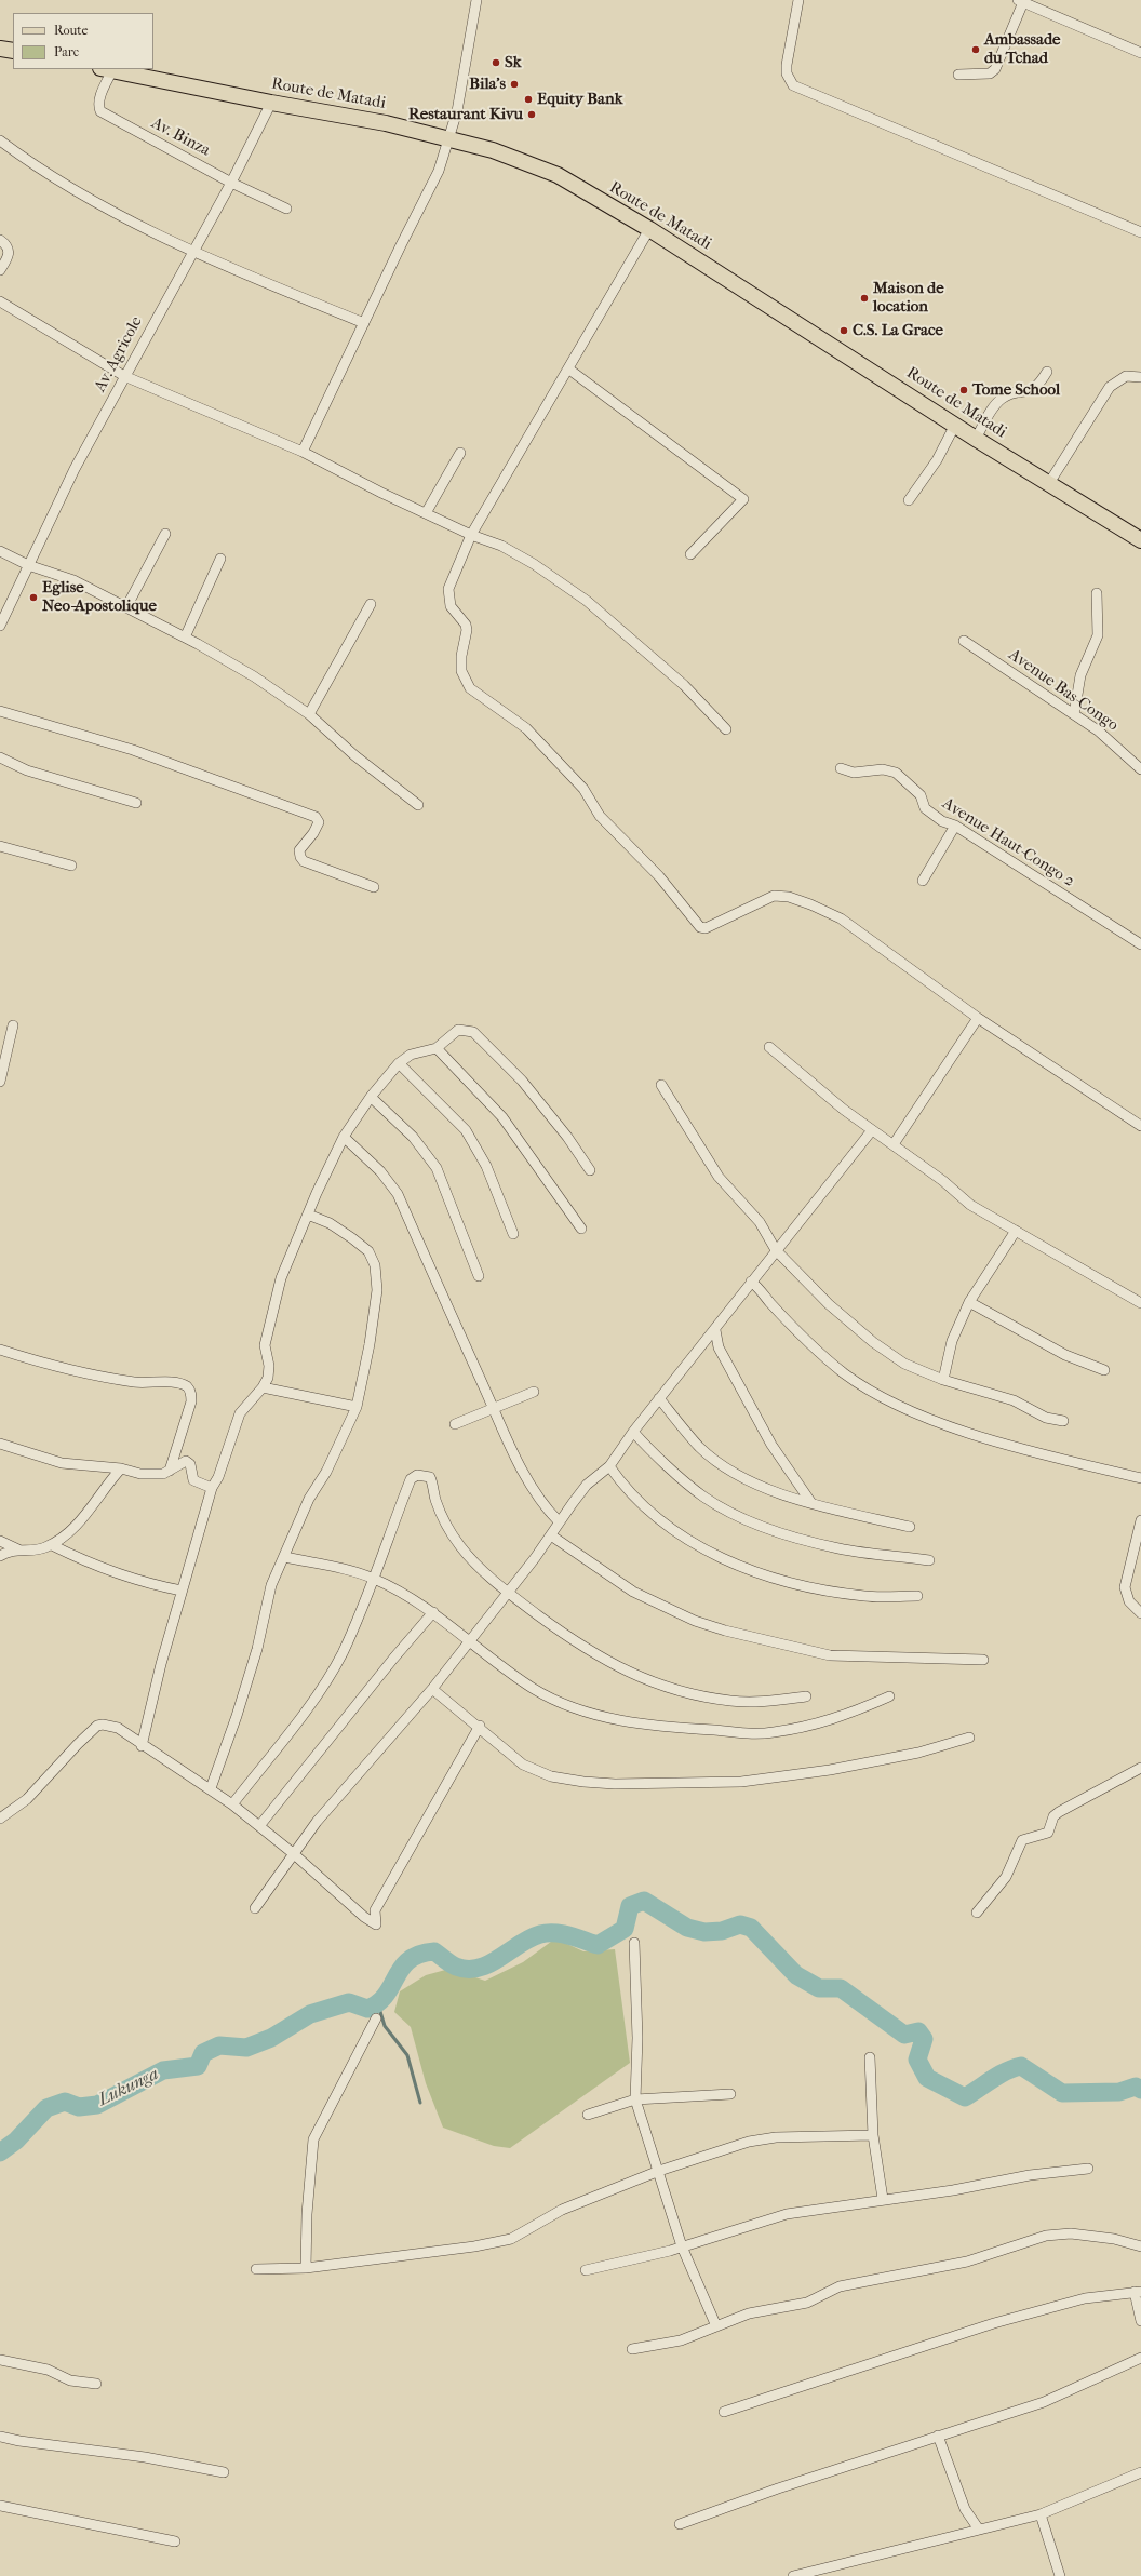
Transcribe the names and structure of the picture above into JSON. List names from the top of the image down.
{
  "streets": {
    "main road": ["Route de Matadi"],
    "street": [
      "Av. Binza",
      "Av. Agricole",
      "Avenue Bas-Congo",
      "Avenue Haut-Congo 2"
    ]
  },
  "crossings": [
    ["Route de Matadi", "Av. Binza"],
    ["Route de Matadi", "Av. Agricole"],
    ["Av. Binza", "Av. Agricole"]
  ],
  "water": ["Lukunga"],
  "places": [
    "Ambassade du Tchad",
    "Sk",
    "Bila's",
    "Equity Bank",
    "Restaurant Kivu",
    "Maison de location",
    "C.S. La Grace",
    "Tome School",
    "Eglise Neo-Apostolique"
  ],
  "legend": ["Route", "Parc"]
}
